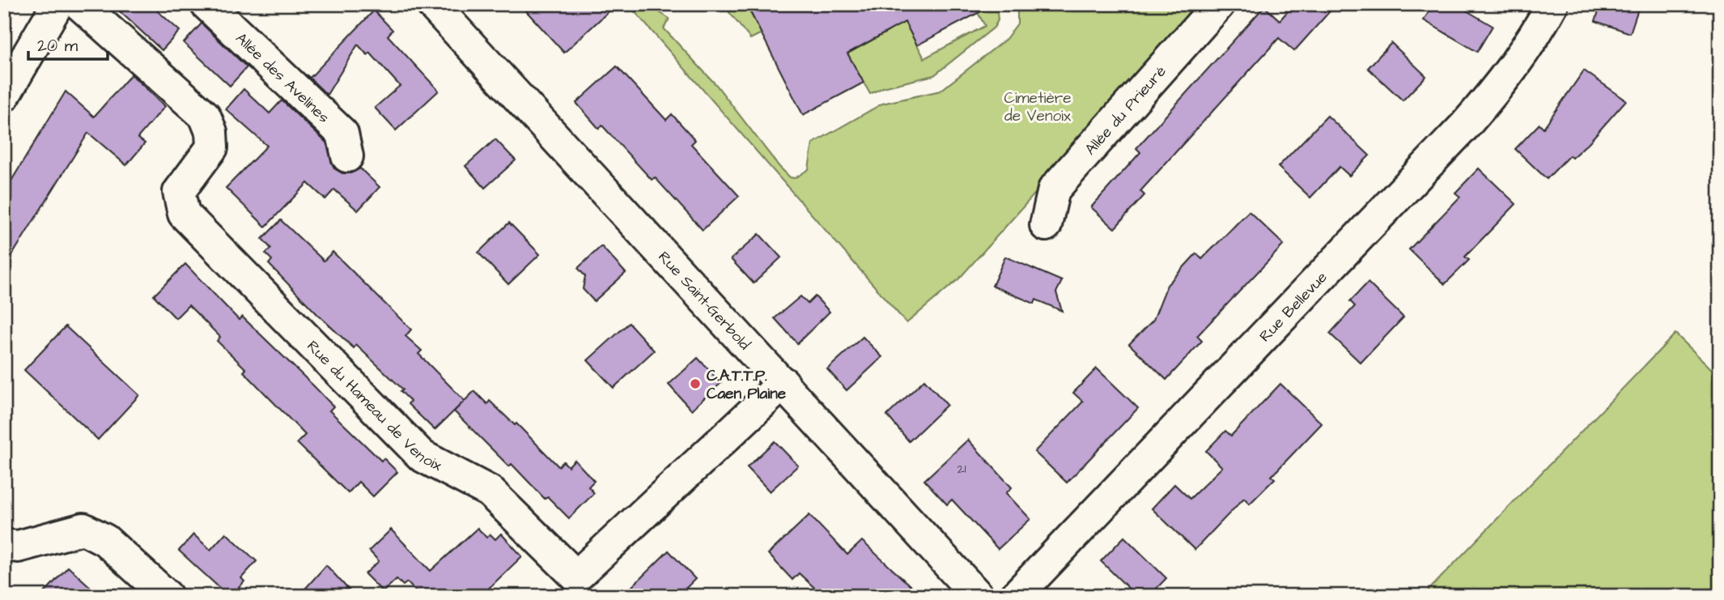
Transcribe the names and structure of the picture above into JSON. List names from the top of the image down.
{
  "streets": {
    "street": [
      "Allée des Avelines",
      "Allée du Prieuré",
      "Rue Saint-Gerbold",
      "Rue Bellevue",
      "Rue du Hameau de Venoix"
    ]
  },
  "crossings": [
    ["Rue Saint-Gerbold", "Rue du Hameau de Venoix"]
  ],
  "parks": ["Cimetière de Venoix"],
  "places": ["C.A.T.T.P. Caen Plaine"],
  "house_numbers": ["21"],
  "scale_bar": "20 m"
}
